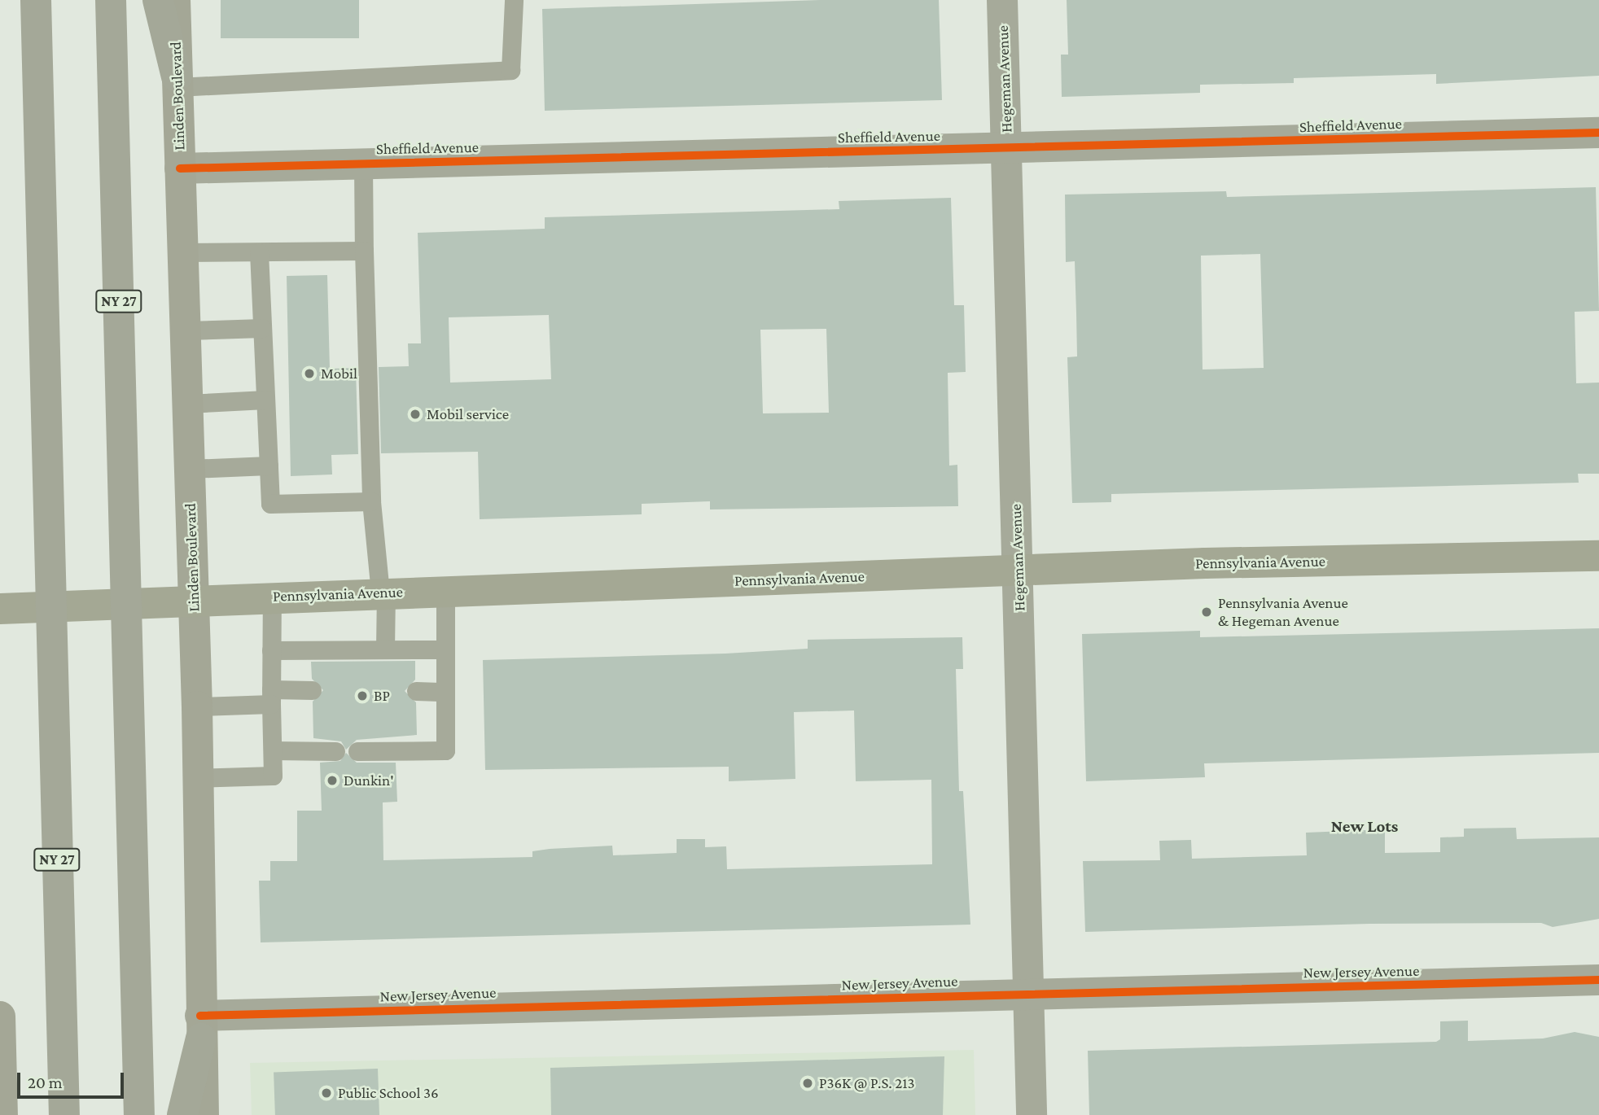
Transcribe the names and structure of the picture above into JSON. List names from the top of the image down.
{
  "streets": {
    "highway": ["NY 27"],
    "main road": ["Pennsylvania Avenue"],
    "street": [
      "Hegeman Avenue",
      "Linden Boulevard",
      "Sheffield Avenue",
      "New Jersey Avenue"
    ]
  },
  "crossings": [
    ["Hegeman Avenue", "Sheffield Avenue"],
    ["Hegeman Avenue", "Pennsylvania Avenue"],
    ["Hegeman Avenue", "New Jersey Avenue"],
    ["Linden Boulevard", "Sheffield Avenue"],
    ["Linden Boulevard", "Pennsylvania Avenue"],
    ["Linden Boulevard", "New Jersey Avenue"],
    ["NY 27", "Pennsylvania Avenue"]
  ],
  "districts": ["New Lots"],
  "places": [
    "Mobil",
    "Mobil service",
    "Pennsylvania Avenue & Hegeman Avenue",
    "BP",
    "Dunkin'",
    "P36K @ P.S. 213",
    "Public School 36"
  ],
  "scale_bar": "20 m"
}
